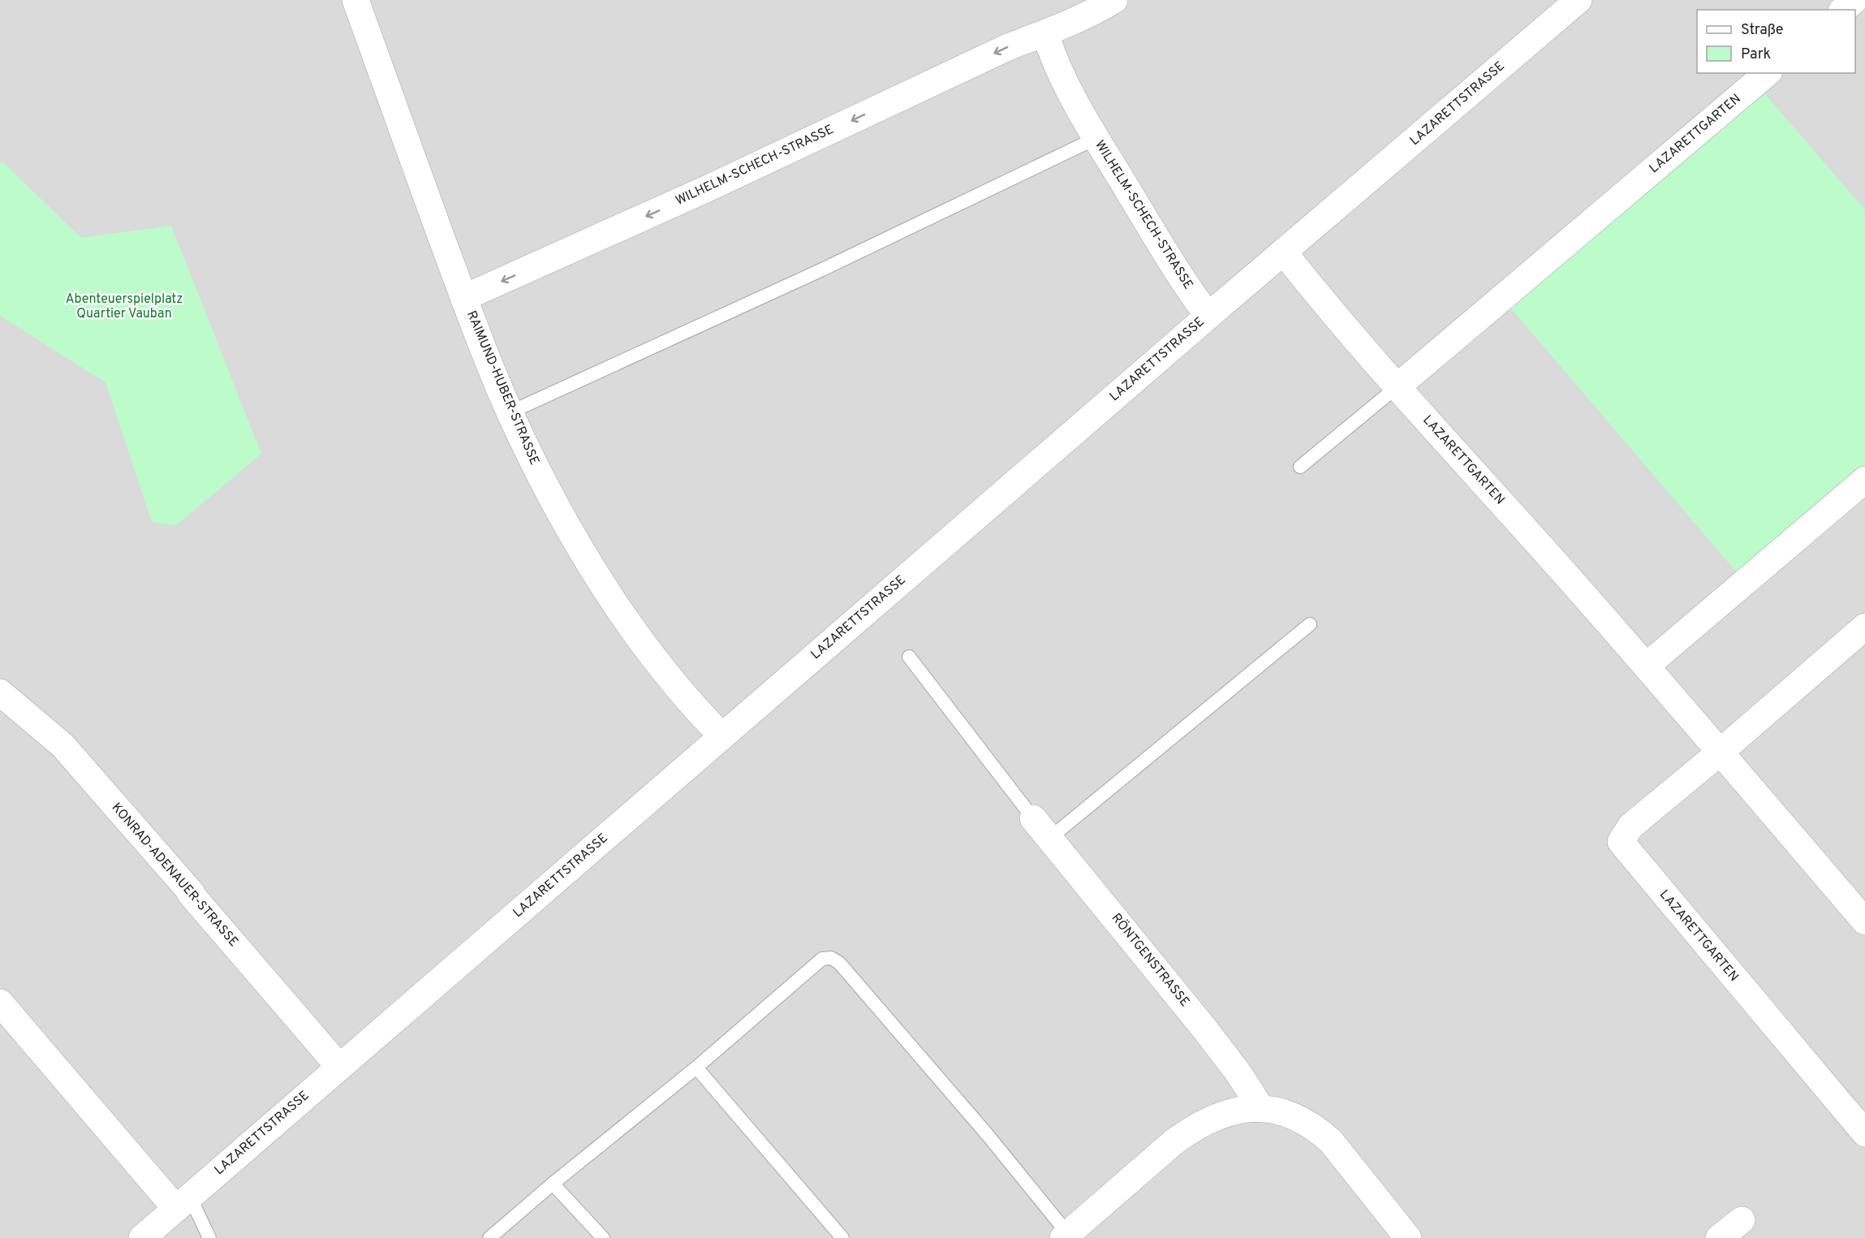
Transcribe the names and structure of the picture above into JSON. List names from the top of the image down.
{
  "streets": {
    "street": [
      "LAZARETTSTRASSE",
      "LAZARETTGARTEN",
      "WILHELM-SCHECH-STRASSE",
      "RAIMUND-HUBER-STRASSE",
      "KONRAD-ADENAUER-STRASSE",
      "RÖNTGENSTRASSE"
    ]
  },
  "crossings": [
    ["LAZARETTSTRASSE", "LAZARETTGARTEN"],
    ["LAZARETTSTRASSE", "WILHELM-SCHECH-STRASSE"],
    ["LAZARETTSTRASSE", "RAIMUND-HUBER-STRASSE"],
    ["LAZARETTSTRASSE", "KONRAD-ADENAUER-STRASSE"],
    ["WILHELM-SCHECH-STRASSE", "RAIMUND-HUBER-STRASSE"]
  ],
  "one_way": ["WILHELM-SCHECH-STRASSE"],
  "parks": ["Abenteuerspielplatz Quartier Vauban"],
  "legend": ["Straße", "Park"]
}
